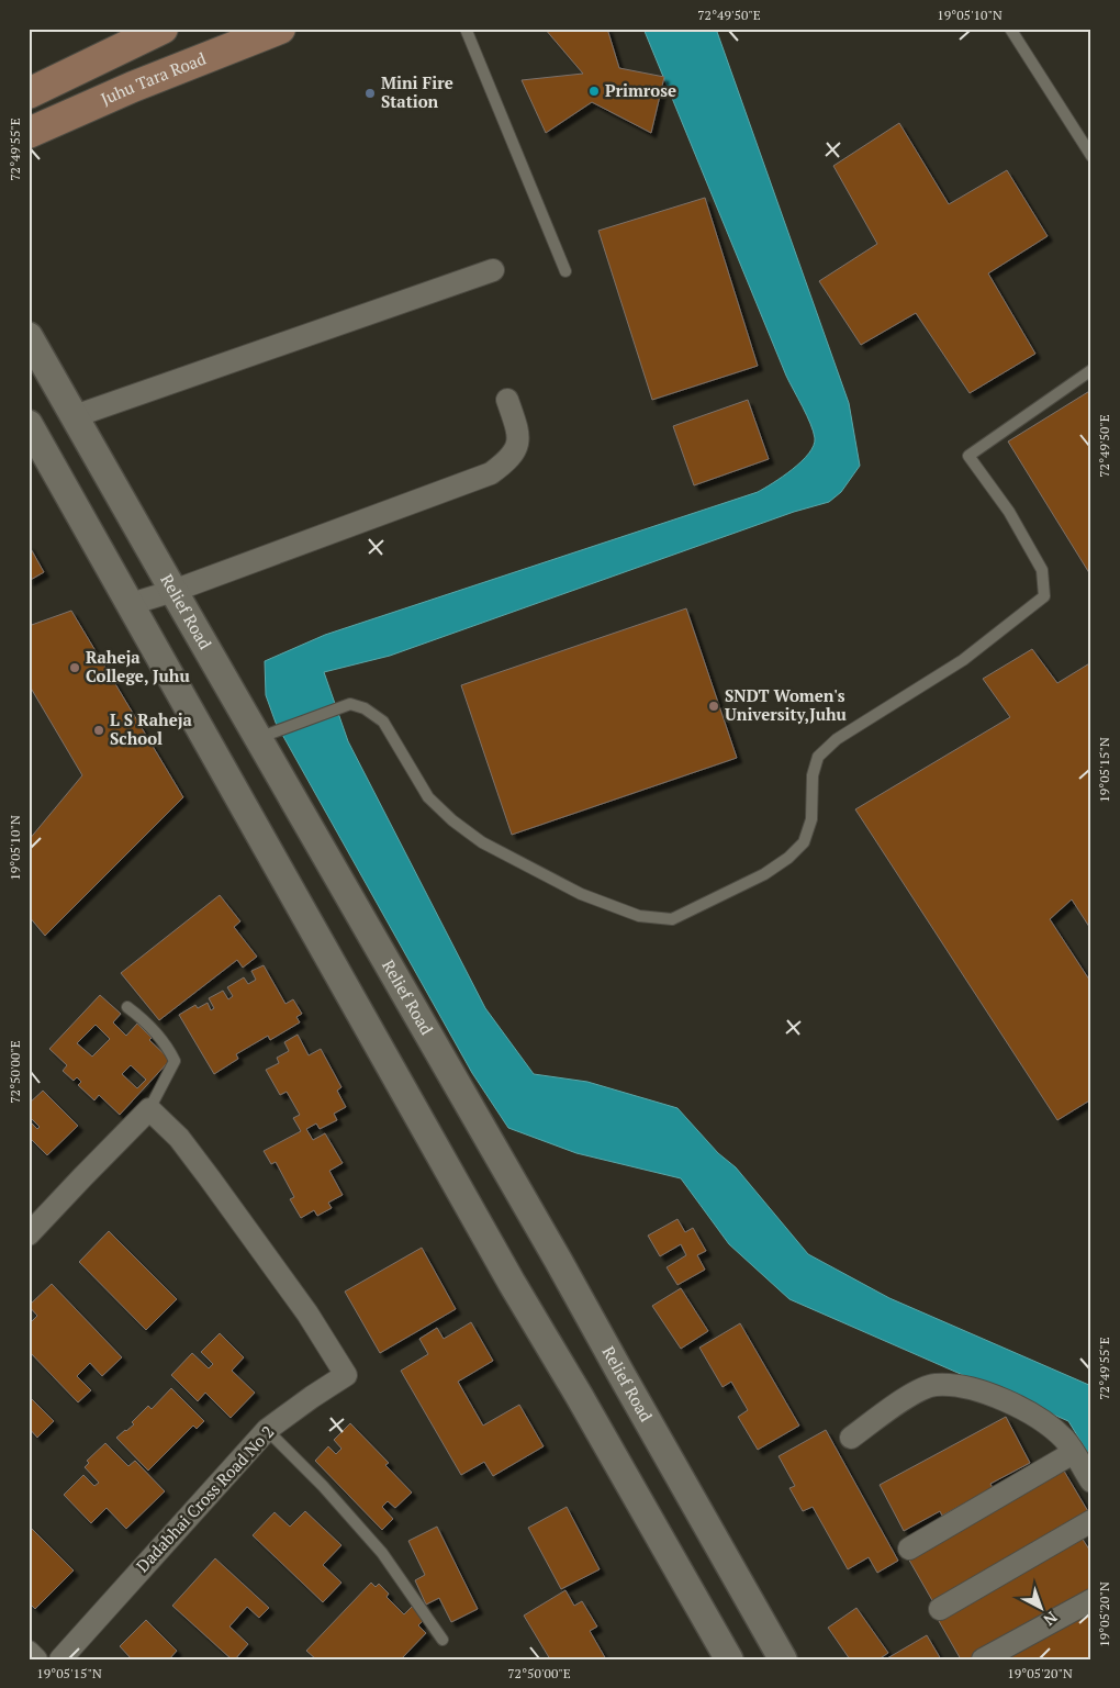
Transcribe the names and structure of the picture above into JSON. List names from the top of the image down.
{
  "streets": {
    "main road": ["Juhu Tara Road"],
    "street": ["Relief Road", "Dadabhai Cross Road No 2"]
  },
  "places": [
    "Primrose",
    "Mini Fire Station",
    "Raheja College, Juhu",
    "SNDT Women's University,Juhu",
    "L S Raheja School"
  ],
  "north": "bottom right",
  "coordinates": [
    "72°49'50\"E",
    "19°05'10\"N",
    "72°49'55\"E",
    "19°05'15\"N",
    "72°50'00\"E",
    "19°05'20\"N"
  ]
}
